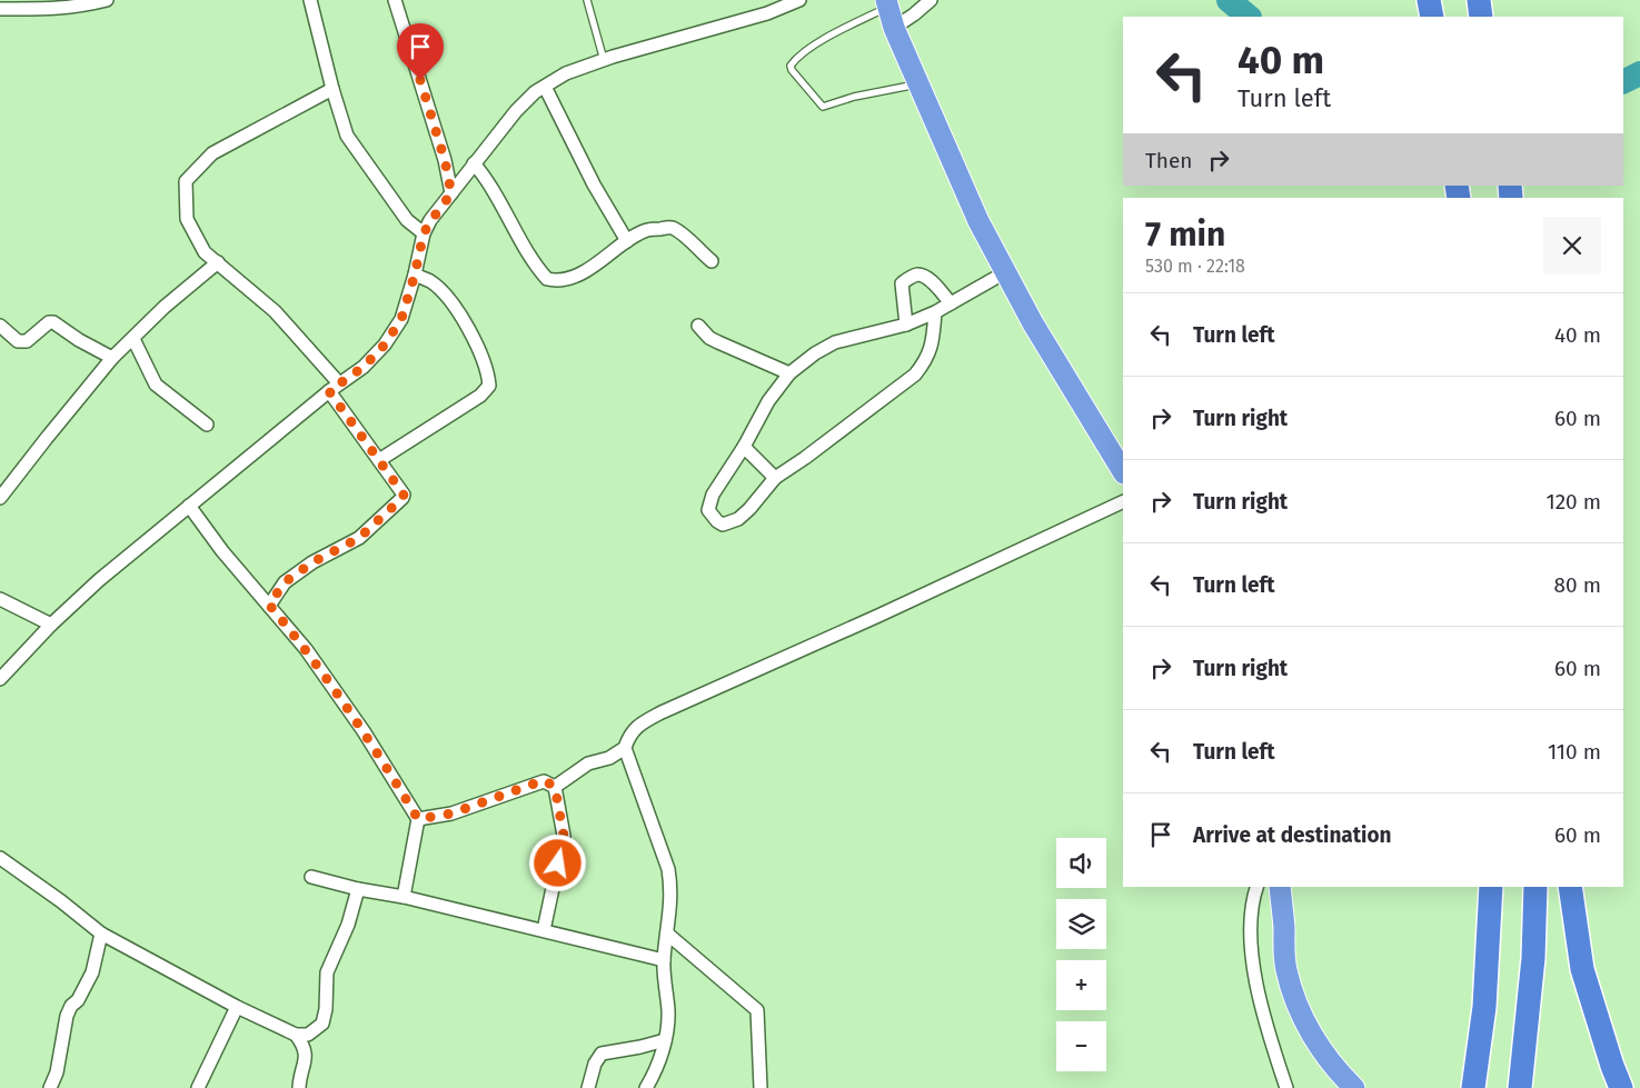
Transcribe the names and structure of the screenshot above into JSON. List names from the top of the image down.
{
  "page": {
    "turn": ["40 m", "Turn left"],
    "then": "Then",
    "heading": ["7 min", "530 m · 22:18"],
    "list": [
      {
        "name": "Turn left",
        "value": "40 m"
      },
      {
        "name": "Turn right",
        "value": "60 m"
      },
      {
        "name": "Turn right",
        "value": "120 m"
      },
      {
        "name": "Turn left",
        "value": "80 m"
      },
      {
        "name": "Turn right",
        "value": "60 m"
      },
      {
        "name": "Turn left",
        "value": "110 m"
      },
      {
        "name": "Arrive at destination",
        "value": "60 m"
      }
    ],
    "map_buttons": ["+", "−"]
  }
}
